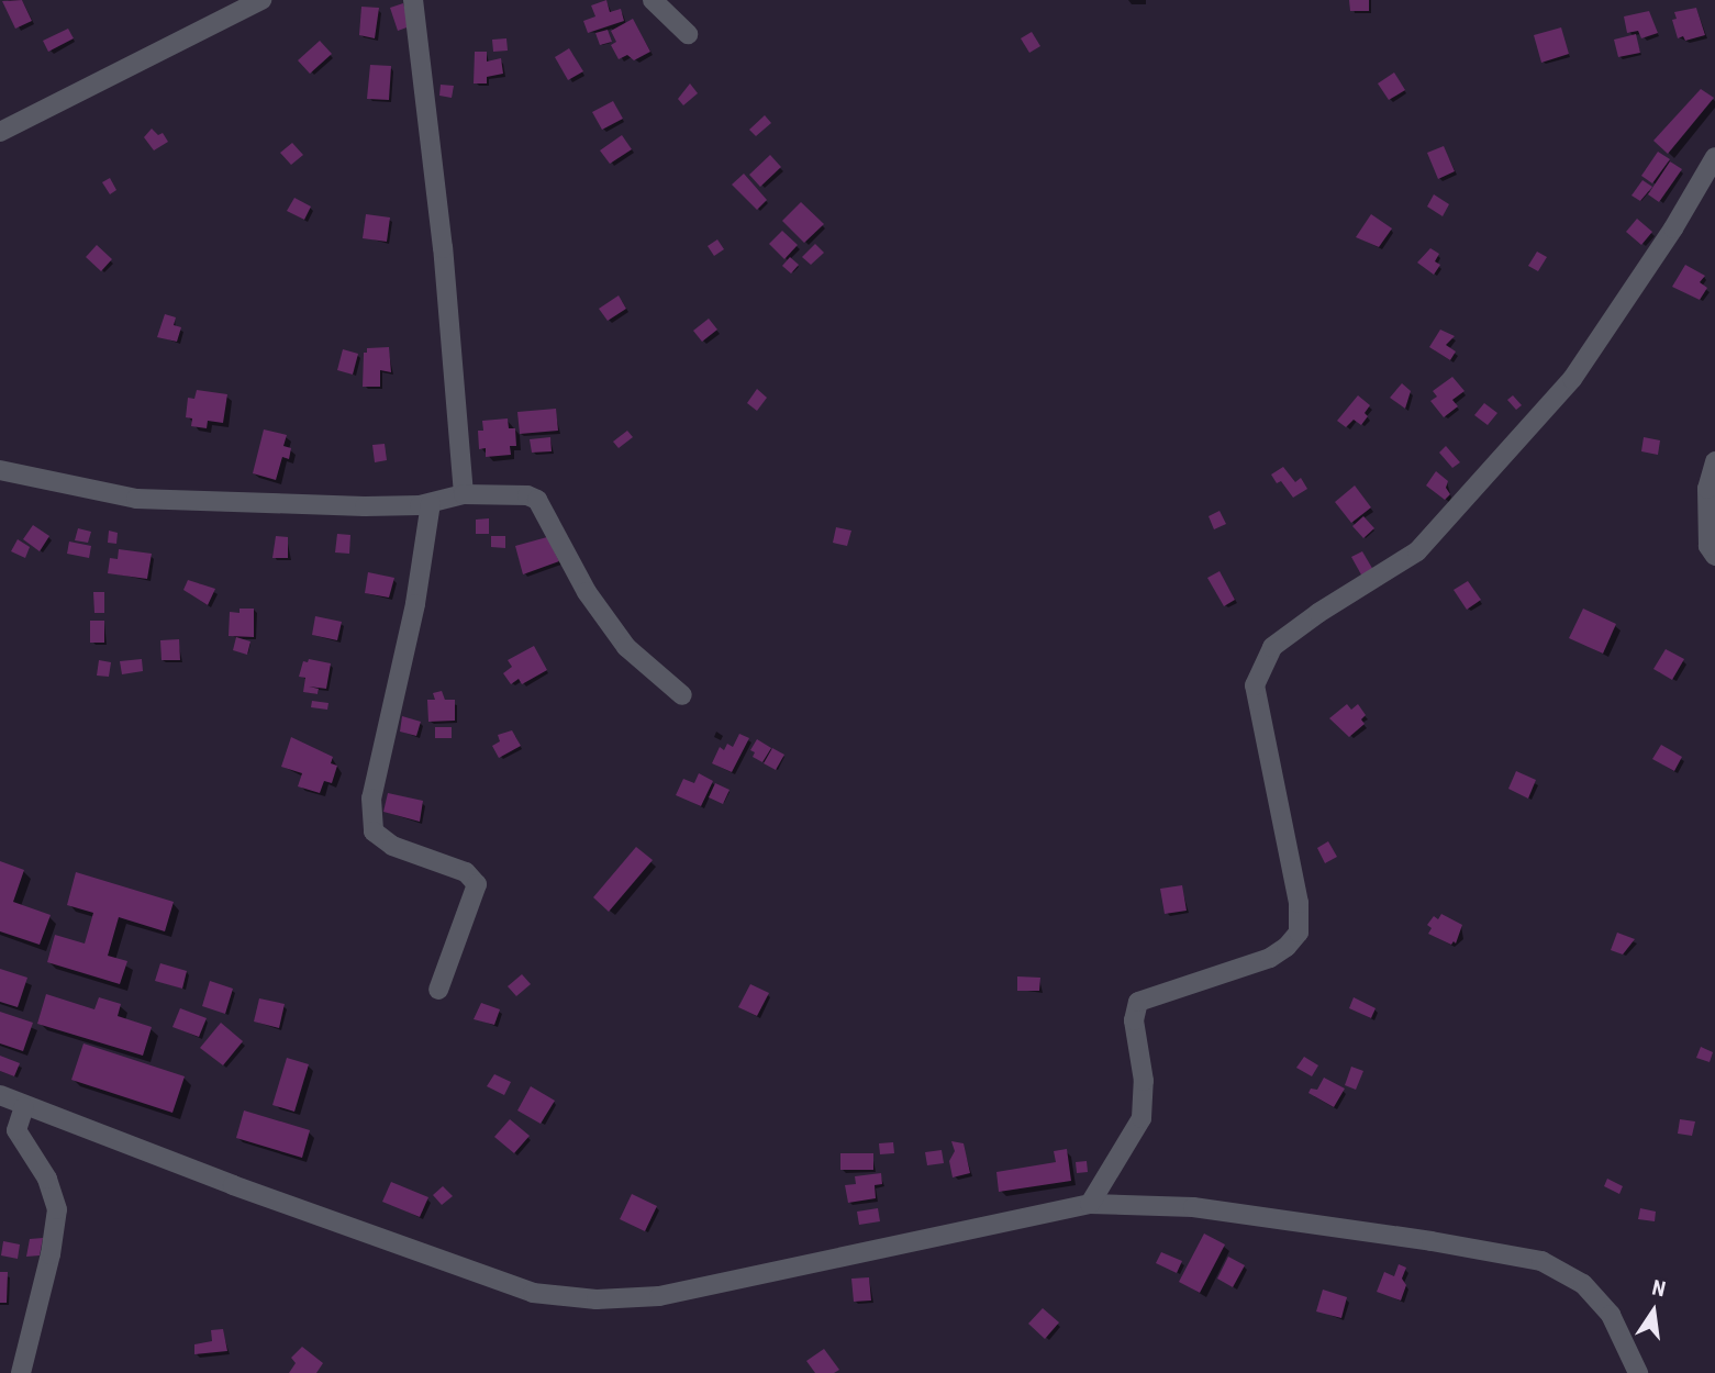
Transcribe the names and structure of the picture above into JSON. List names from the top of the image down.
{
  "north": "top"
}
